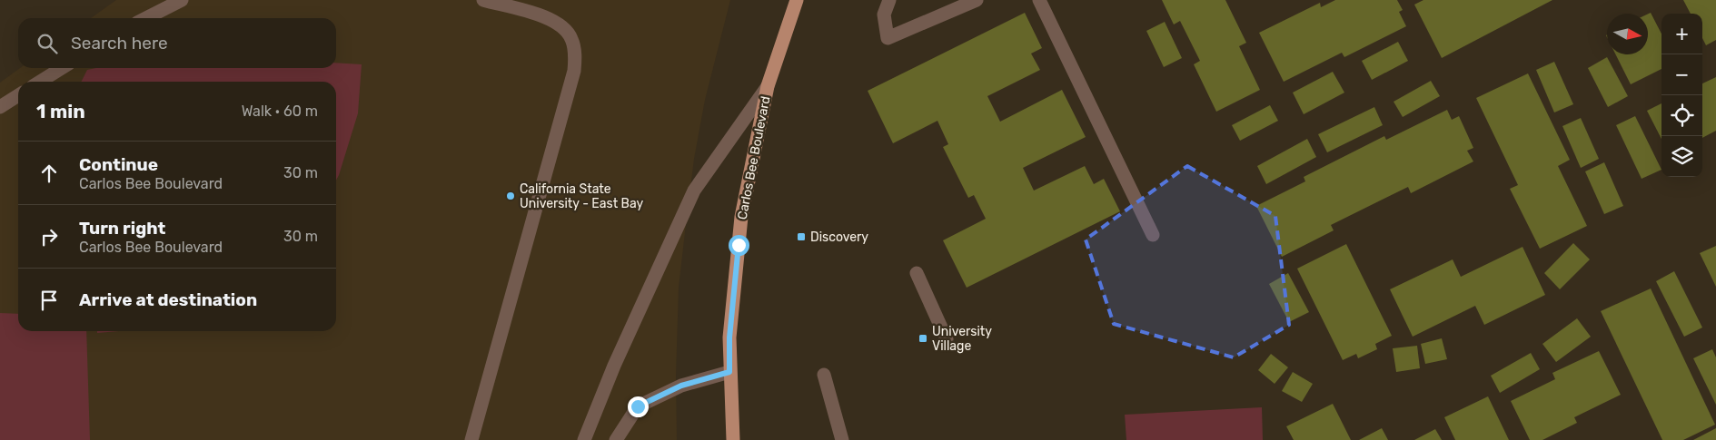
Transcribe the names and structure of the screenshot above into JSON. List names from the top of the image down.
{
  "streets": {
    "main road": ["Carlos Bee Boulevard"]
  },
  "places": {
    "other": ["California State University - East Bay"],
    "transit": ["Discovery", "University Village"]
  },
  "north": "right",
  "page": {
    "map_buttons": ["+", "−"],
    "search": "Search here",
    "heading": ["1 min", "Walk · 60 m"],
    "list": [
      ["Continue", "Carlos Bee Boulevard", "30 m"],
      ["Turn right", "Carlos Bee Boulevard", "30 m"],
      "Arrive at destination"
    ]
  }
}
